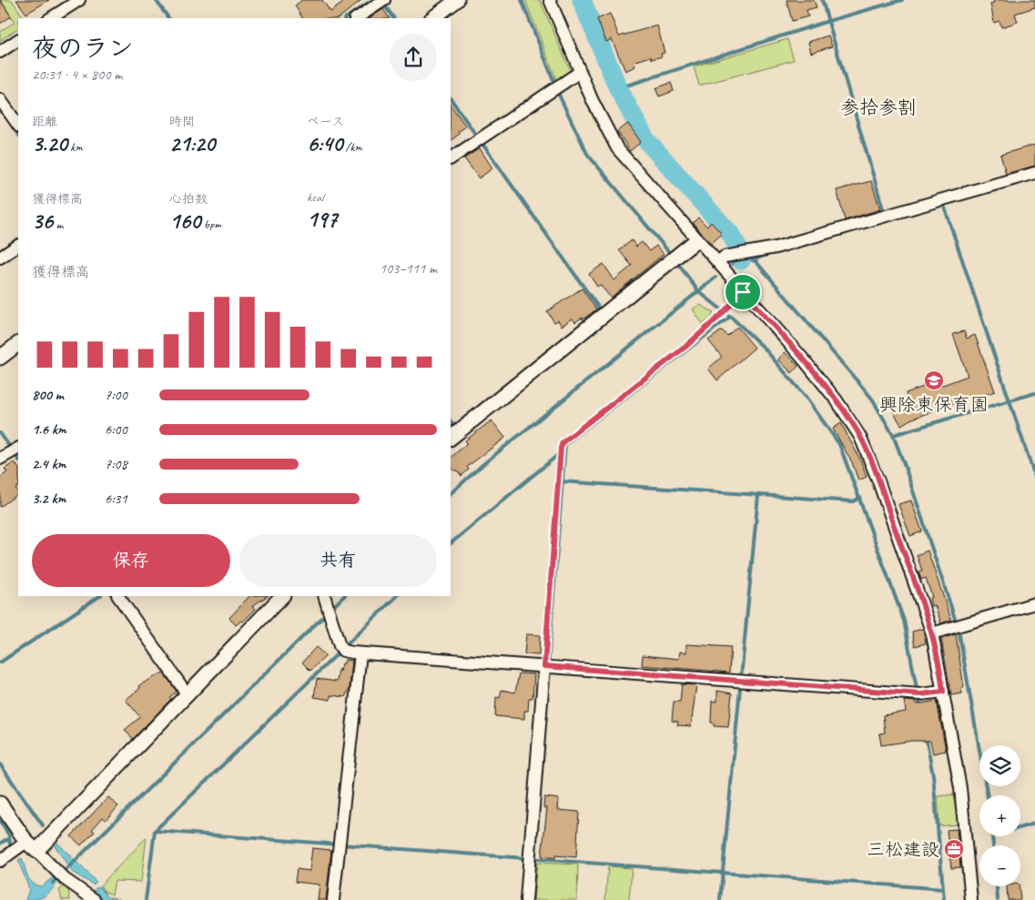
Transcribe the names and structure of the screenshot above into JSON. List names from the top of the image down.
{
  "districts": ["参拾参割"],
  "places": {
    "school or university": ["興除東保育園"],
    "office": ["三松建設"]
  },
  "page": {
    "heading": ["夜のラン", "20:31 · 4 × 800 m"],
    "stats": [
      ["距離", "3.20 km"],
      ["時間", "21:20"],
      ["ペース", "6:40 /km"],
      ["獲得標高", "36 m"],
      ["心拍数", "160 bpm"],
      ["kcal", "197"]
    ],
    "chart": ["獲得標高", "103–111 m"],
    "list": [
      {
        "name": "800 m",
        "note": "7:00"
      },
      {
        "name": "1.6 km",
        "note": "6:00"
      },
      {
        "name": "2.4 km",
        "note": "7:08"
      },
      {
        "name": "3.2 km",
        "note": "6:31"
      }
    ],
    "buttons": ["保存", "共有"],
    "map_buttons": ["+", "−"]
  }
}
